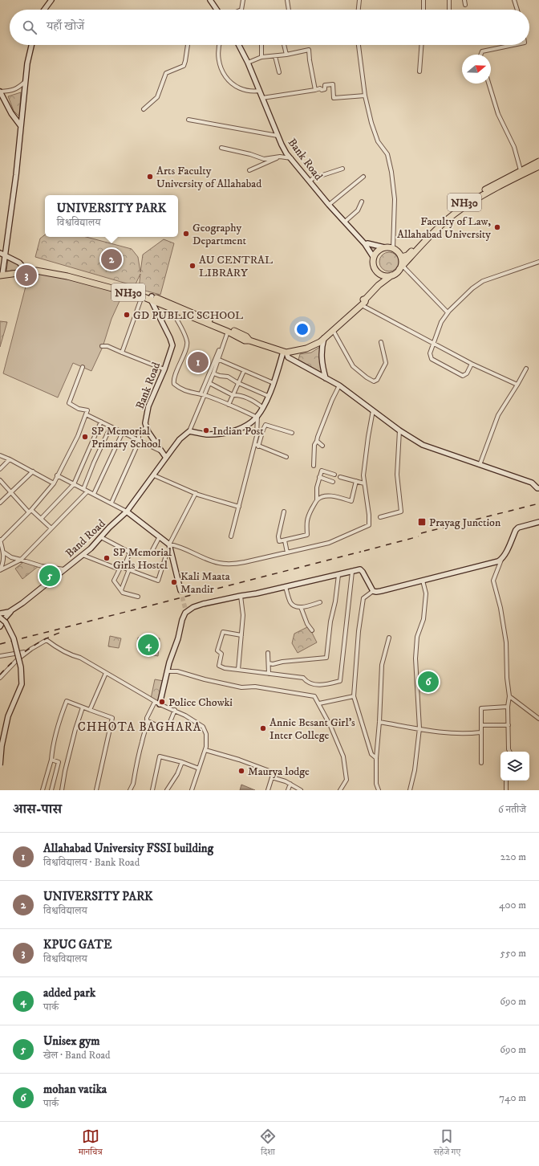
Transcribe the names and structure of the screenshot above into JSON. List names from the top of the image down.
{
  "streets": {
    "highway": ["NH30"],
    "street": ["Bank Road", "Band Road"]
  },
  "crossings": [
    ["Bank Road", "NH30"],
    ["Bank Road", "Band Road"]
  ],
  "districts": ["CHHOTA BAGHARA"],
  "places": {
    "other": [
      "Arts Faculty University of Allahabad",
      "Faculty of Law, Allahabad University",
      "Geography Department",
      "AU CENTRAL LIBRARY",
      "GD PUBLIC SCHOOL",
      "Indian Post",
      "SP Memorial Primary School",
      "SP Memorial Girls Hostel",
      "Kali Maata Mandir",
      "Police Chowki",
      "Annie Besant Girl's Inter College",
      "Maurya lodge"
    ],
    "transit": ["Prayag Junction"]
  },
  "north": "right",
  "page": {
    "search": "यहाँ खोजें",
    "popup": ["UNIVERSITY PARK", "विश्वविद्यालय"],
    "pins": [
      "2",
      "3",
      "1",
      "5",
      "4",
      "6"
    ],
    "heading": ["आस-पास", "6 नतीजे"],
    "list": [
      {
        "mark": "1",
        "name": "Allahabad University FSSI building",
        "note": "विश्वविद्यालय · Bank Road",
        "value": "220 m"
      },
      {
        "mark": "2",
        "name": "UNIVERSITY PARK",
        "note": "विश्वविद्यालय",
        "value": "400 m"
      },
      {
        "mark": "3",
        "name": "KPUC GATE",
        "note": "विश्वविद्यालय",
        "value": "550 m"
      },
      {
        "mark": "4",
        "name": "added park",
        "note": "पार्क",
        "value": "690 m"
      },
      {
        "mark": "5",
        "name": "Unisex gym",
        "note": "खेल · Band Road",
        "value": "690 m"
      },
      {
        "mark": "6",
        "name": "mohan vatika",
        "note": "पार्क",
        "value": "740 m"
      }
    ],
    "nav": ["मानचित्र", "दिशा", "सहेजे गए"]
  }
}
